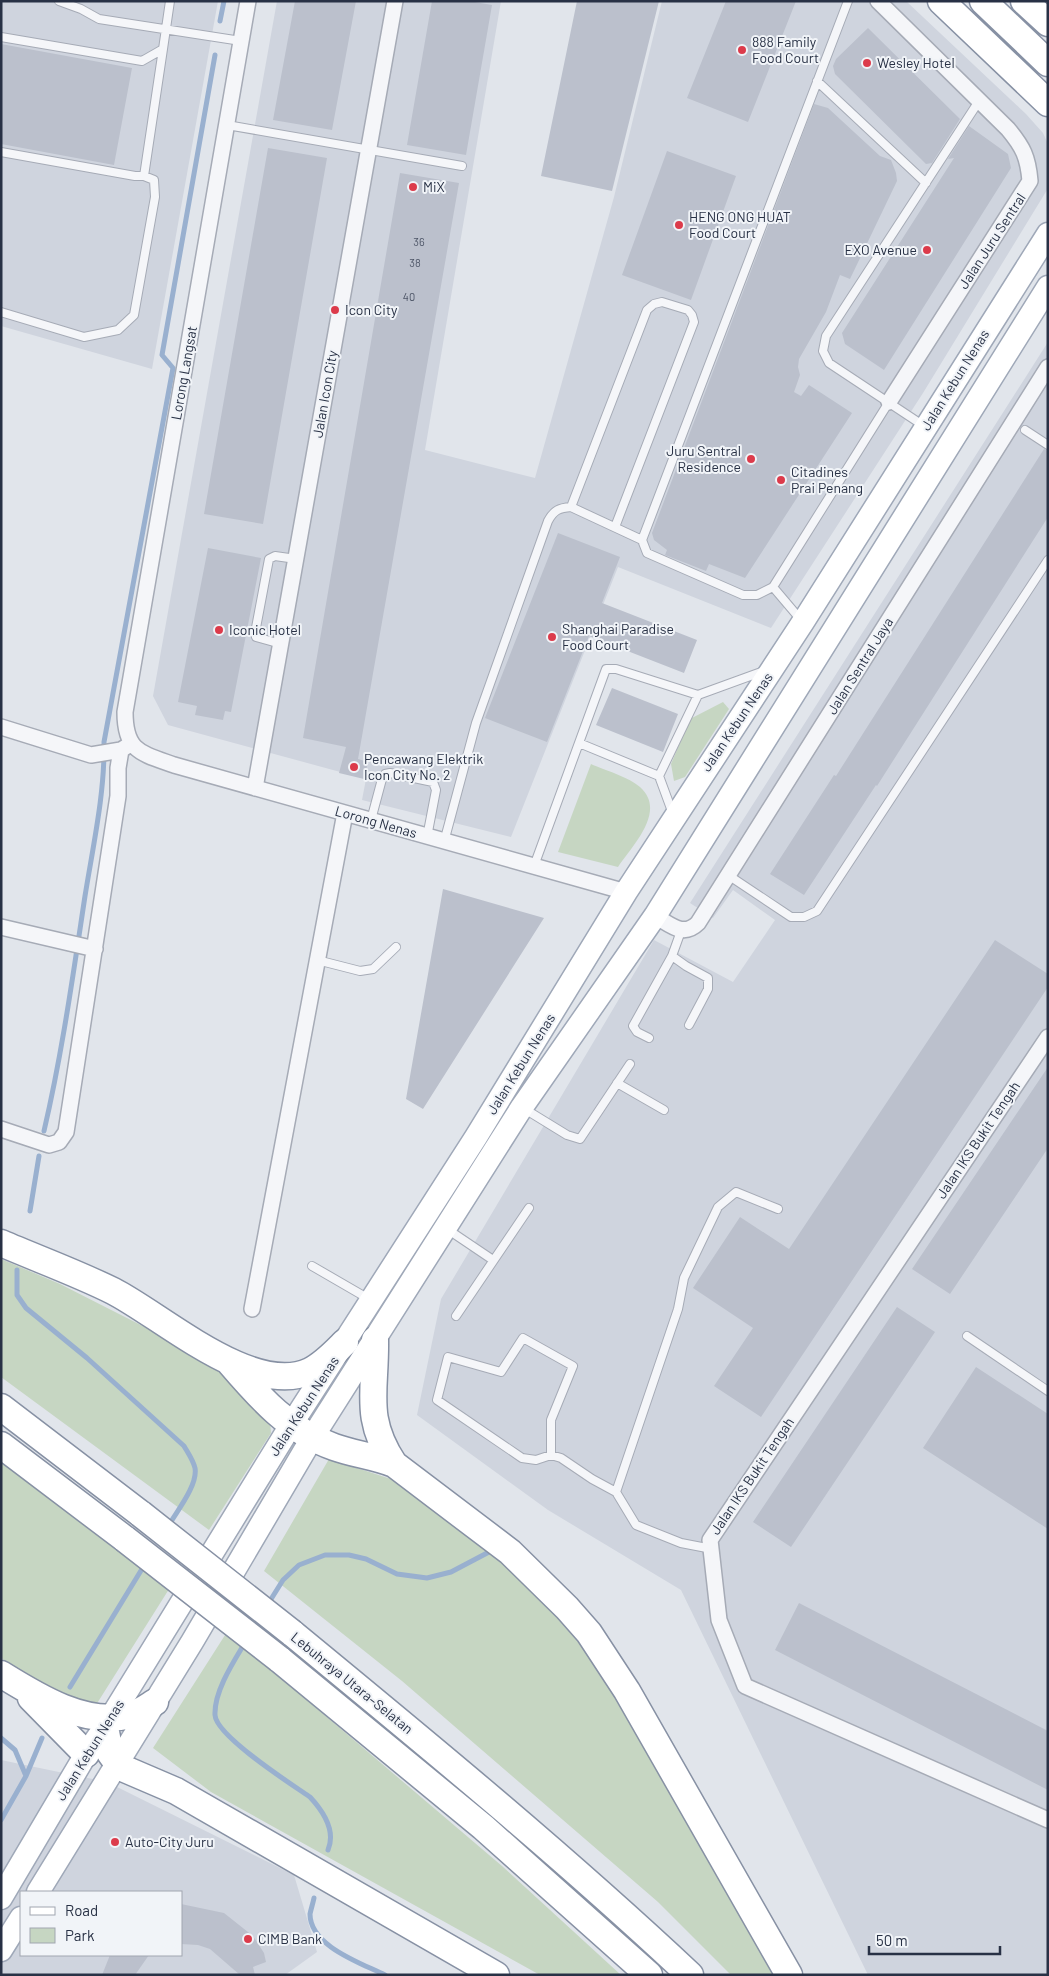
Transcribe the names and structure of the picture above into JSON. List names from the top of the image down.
{
  "streets": {
    "highway": ["Lebuhraya Utara–Selatan"],
    "main road": ["Jalan Kebun Nenas"],
    "street": [
      "Jalan Juru Sentral",
      "Lorong Langsat",
      "Jalan Icon City",
      "Jalan Sentral Jaya",
      "Lorong Nenas",
      "Jalan IKS Bukit Tengah"
    ]
  },
  "crossings": [
    ["Lorong Langsat", "Lorong Nenas"],
    ["Jalan Kebun Nenas", "Lorong Nenas"],
    ["Jalan Icon City", "Lorong Nenas"]
  ],
  "places": [
    "888 Family Food Court",
    "Wesley Hotel",
    "MiX",
    "HENG ONG HUAT Food Court",
    "EXO Avenue",
    "Icon City",
    "Juru Sentral Residence",
    "Citadines Prai Penang",
    "Iconic Hotel",
    "Shanghai Paradise Food Court",
    "Pencawang Elektrik Icon City No. 2",
    "Auto-City Juru",
    "CIMB Bank"
  ],
  "house_numbers": ["36", "38", "40"],
  "legend": ["Road", "Park"],
  "scale_bar": "50 m"
}
